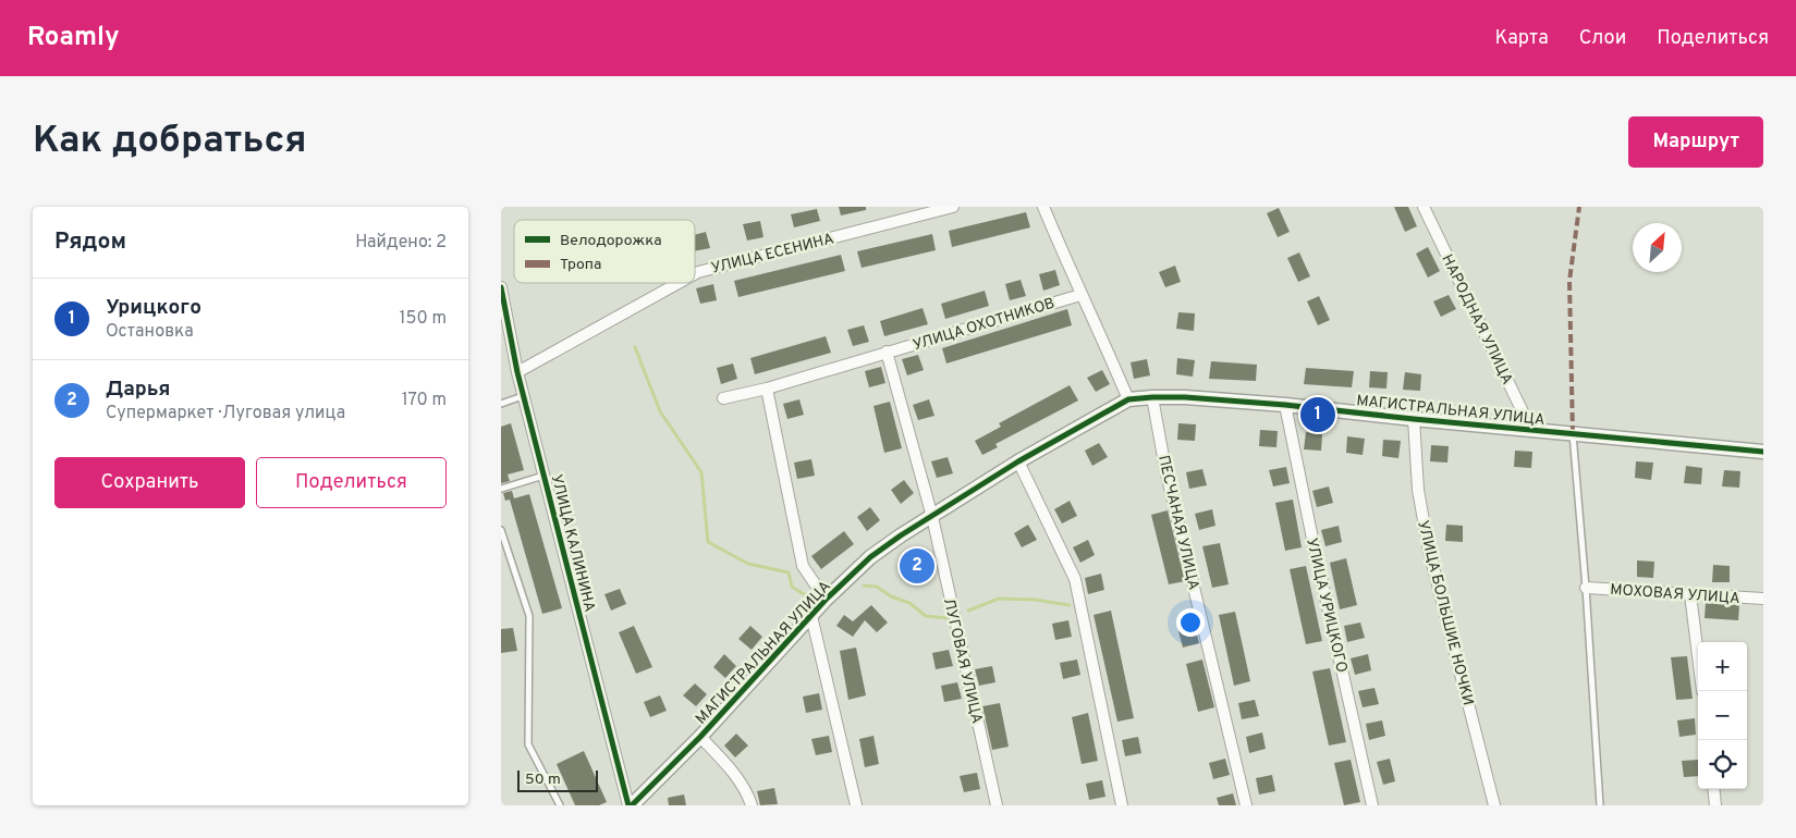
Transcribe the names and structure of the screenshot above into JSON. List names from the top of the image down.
{
  "streets": {
    "street": [
      "УЛИЦА ЕСЕНИНА",
      "НАРОДНАЯ УЛИЦА",
      "УЛИЦА ОХОТНИКОВ",
      "МАГИСТРАЛЬНАЯ УЛИЦА",
      "ПЕСЧАНАЯ УЛИЦА",
      "УЛИЦА КАЛИНИНА",
      "МОХОВАЯ УЛИЦА",
      "УЛИЦА УРИЦКОГО",
      "УЛИЦА БОЛЬШИЕ НОЧКИ",
      "ЛУГОВАЯ УЛИЦА"
    ]
  },
  "crossings": [
    ["УЛИЦА ЕСЕНИНА", "УЛИЦА КАЛИНИНА"],
    ["НАРОДНАЯ УЛИЦА", "МАГИСТРАЛЬНАЯ УЛИЦА"],
    ["МАГИСТРАЛЬНАЯ УЛИЦА", "ПЕСЧАНАЯ УЛИЦА"],
    ["МАГИСТРАЛЬНАЯ УЛИЦА", "УЛИЦА КАЛИНИНА"],
    ["МАГИСТРАЛЬНАЯ УЛИЦА", "УЛИЦА УРИЦКОГО"],
    ["МАГИСТРАЛЬНАЯ УЛИЦА", "УЛИЦА БОЛЬШИЕ НОЧКИ"],
    ["МАГИСТРАЛЬНАЯ УЛИЦА", "ЛУГОВАЯ УЛИЦА"]
  ],
  "legend": ["Велодорожка", "Тропа"],
  "scale_bar": "50 m",
  "north": "top right",
  "page": {
    "header": "Roamly",
    "nav": ["Карта", "Слои", "Поделиться"],
    "buttons": [
      "Маршрут",
      ["Сохранить", "Поделиться"]
    ],
    "title": "Как добраться",
    "heading": ["Рядом", "Найдено: 2"],
    "list": [
      {
        "mark": "1",
        "name": "Урицкого",
        "note": "Остановка",
        "value": "150 m"
      },
      {
        "mark": "2",
        "name": "Дарья",
        "note": "Супермаркет · Луговая улица",
        "value": "170 m"
      }
    ],
    "pins": ["1", "2"],
    "map_buttons": ["+", "−"],
    "scale": "50 m"
  }
}
